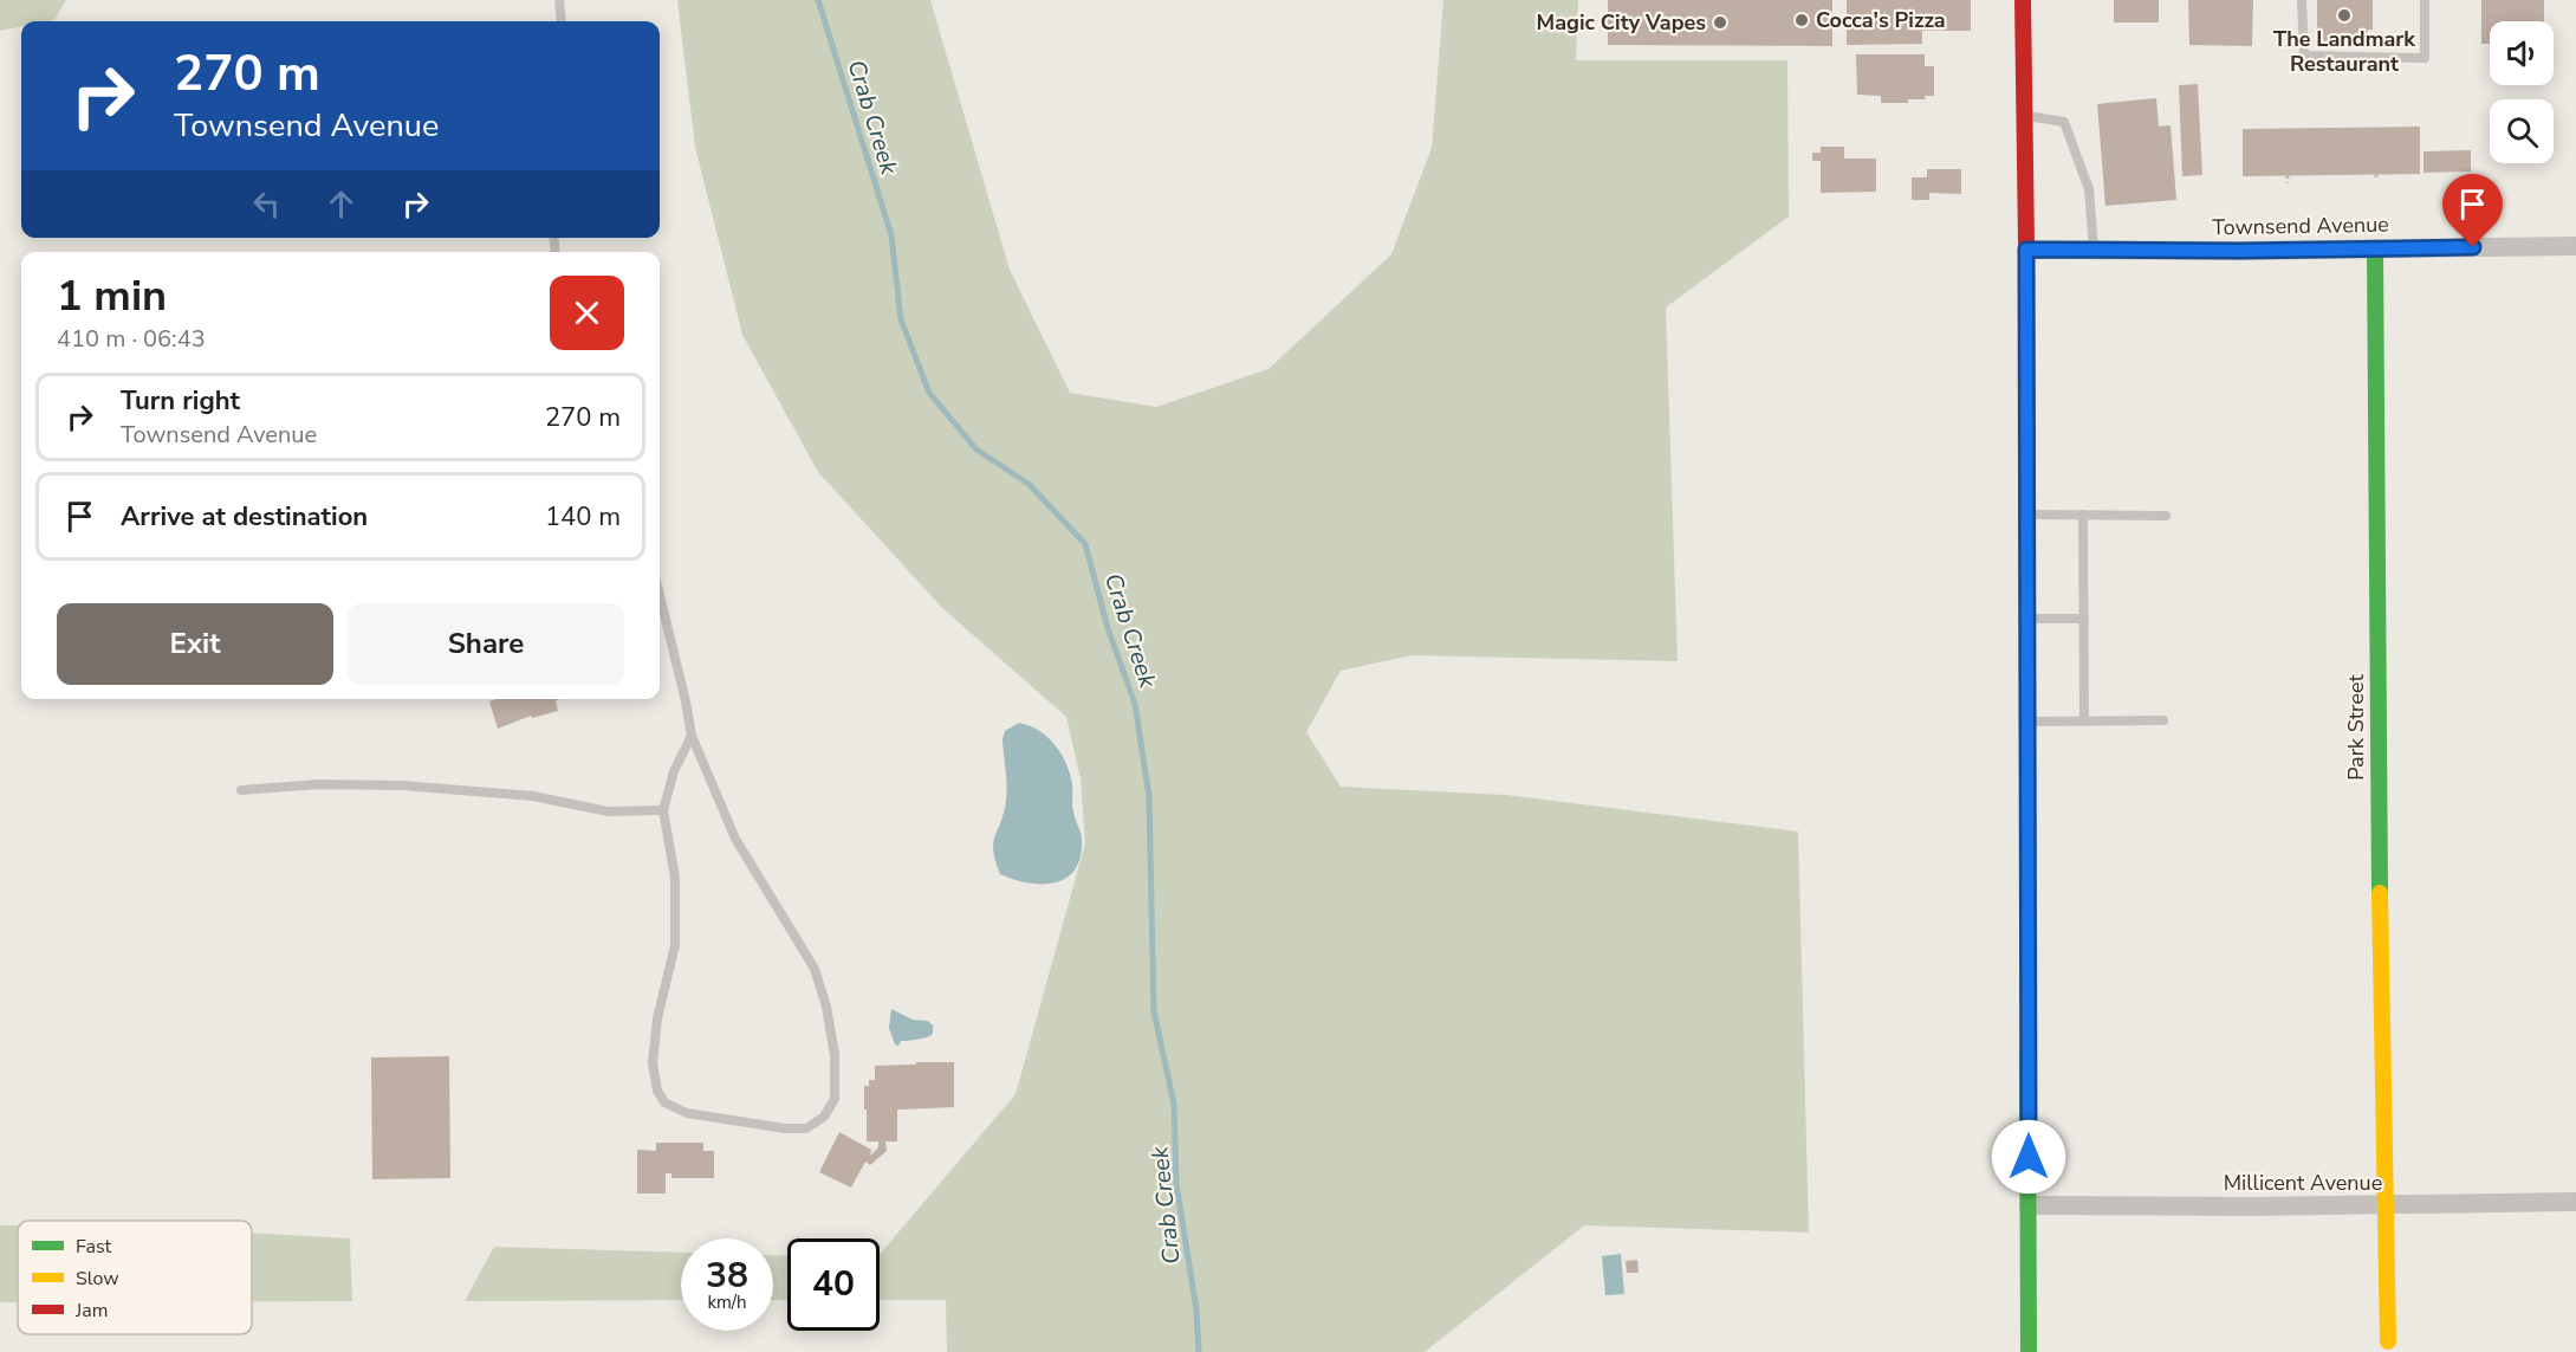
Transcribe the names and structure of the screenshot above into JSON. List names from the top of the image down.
{
  "streets": {
    "street": ["Townsend Avenue", "Park Street", "Millicent Avenue"]
  },
  "crossings": [
    ["Townsend Avenue", "Park Street"],
    ["Park Street", "Millicent Avenue"]
  ],
  "water": ["Crab Creek"],
  "places": ["The Landmark Restaurant", "Cocca's Pizza", "Magic City Vapes"],
  "legend": ["Fast", "Slow", "Jam"],
  "page": {
    "turn": ["270 m", "Townsend Avenue"],
    "heading": ["1 min", "410 m · 06:43"],
    "list": [
      {
        "name": "Turn right",
        "note": "Townsend Avenue",
        "value": "270 m"
      },
      {
        "name": "Arrive at destination",
        "value": "140 m"
      }
    ],
    "buttons": ["Exit", "Share"],
    "speed": "38 km/h",
    "limit": "40"
  }
}
